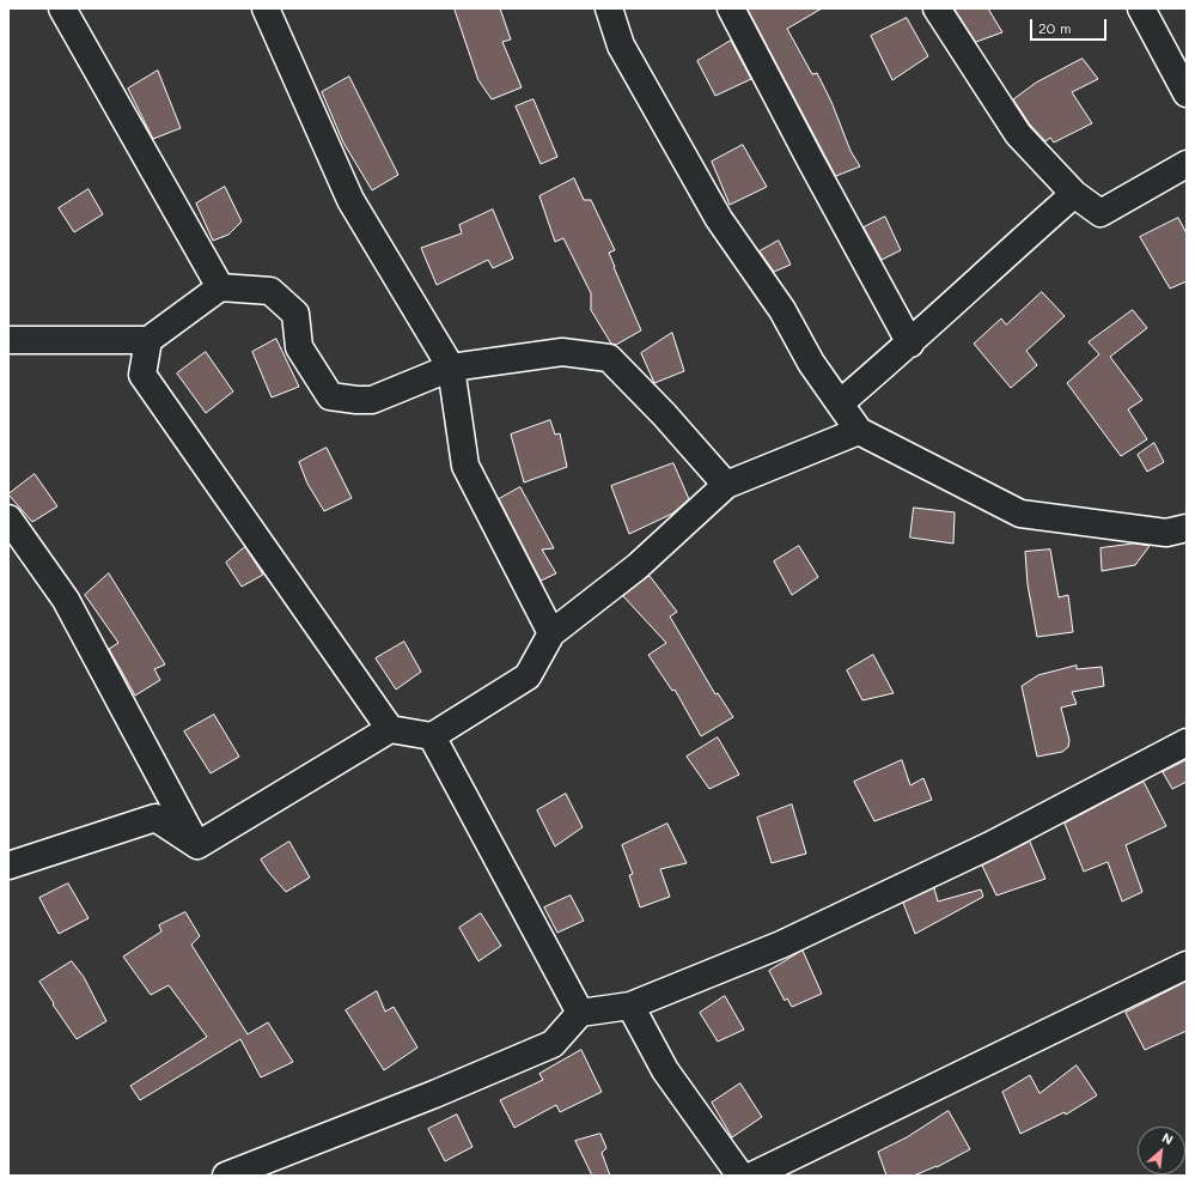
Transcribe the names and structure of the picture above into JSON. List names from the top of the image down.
{
  "scale_bar": "20 m",
  "north": "top right"
}
